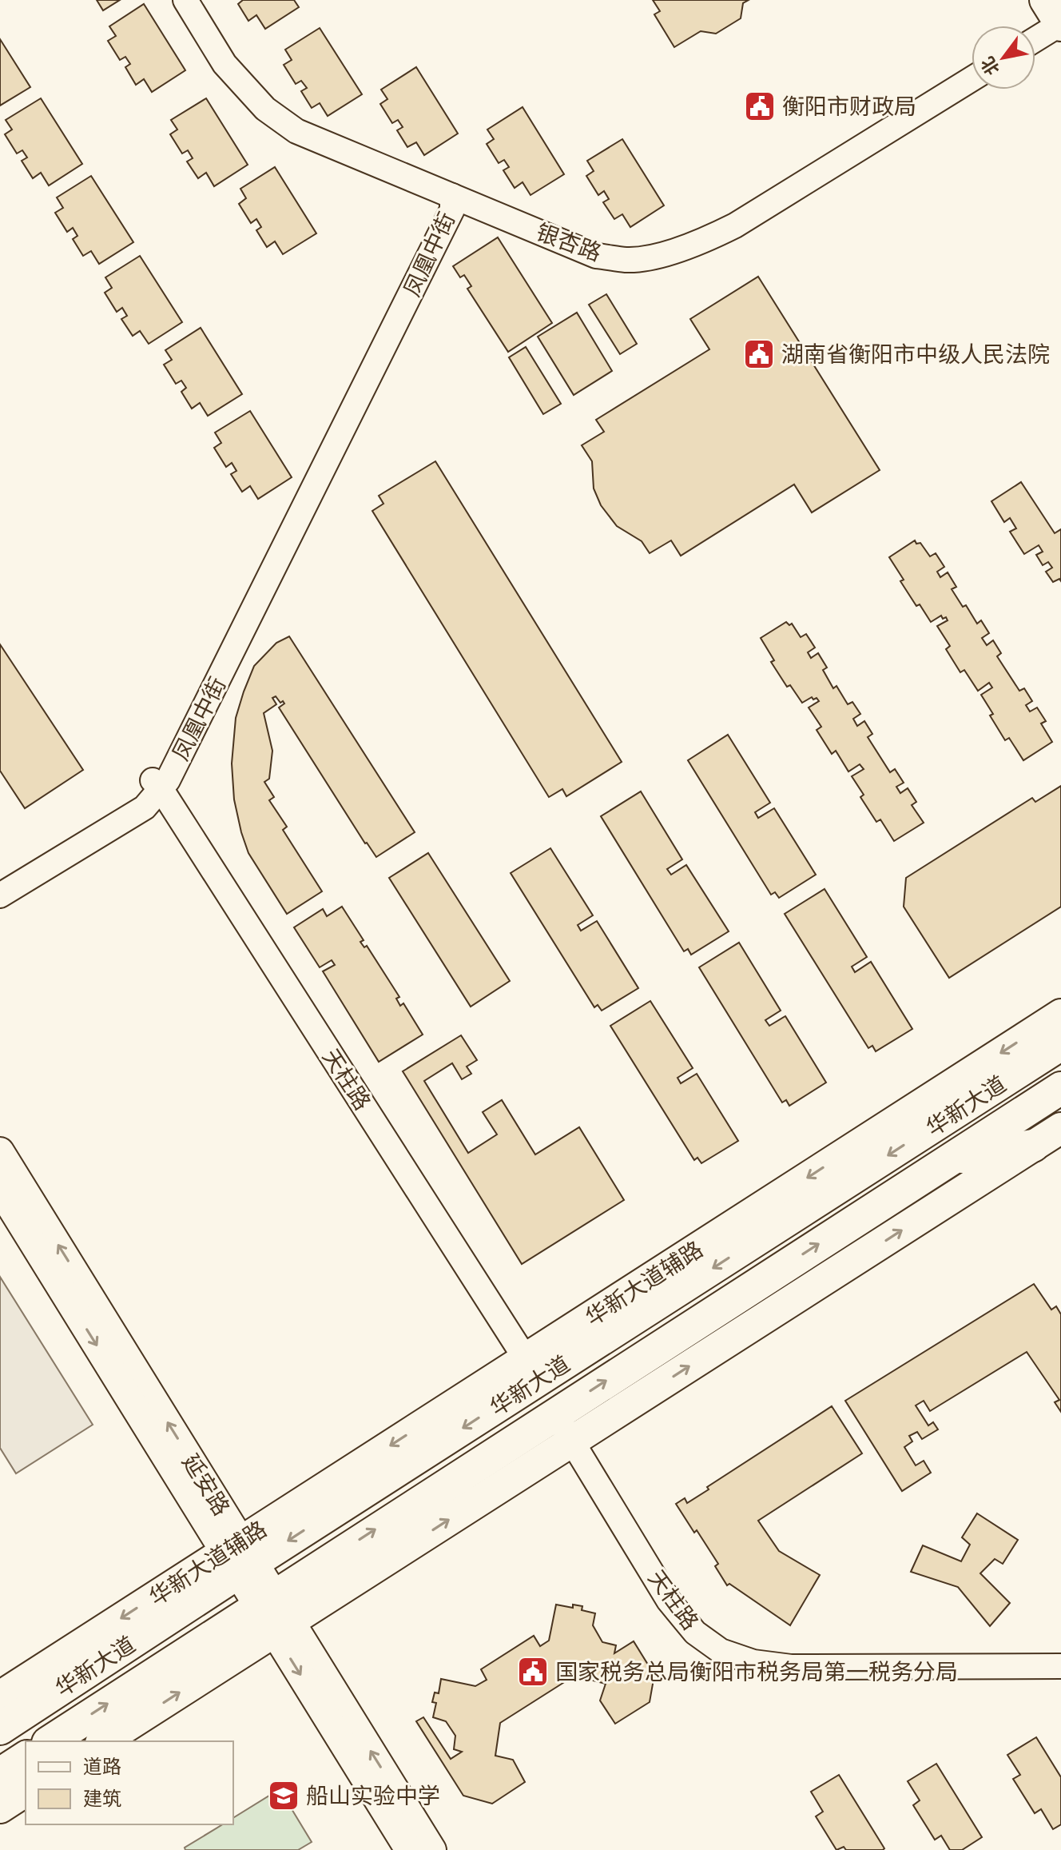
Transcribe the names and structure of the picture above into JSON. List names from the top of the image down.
{
  "streets": {
    "highway": ["华新大道"],
    "main road": ["华新大道辅路", "延安路"],
    "street": ["银杏路", "凤凰中街", "天柱路"]
  },
  "crossings": [
    ["银杏路", "凤凰中街"],
    ["凤凰中街", "天柱路"],
    ["天柱路", "华新大道"],
    ["天柱路", "华新大道辅路"],
    ["华新大道", "华新大道辅路"],
    ["华新大道", "延安路"],
    ["华新大道辅路", "延安路"]
  ],
  "places": {
    "public building": ["衡阳市财政局", "湖南省衡阳市中级人民法院", "国家税务总局衡阳市税务局第一税务分局"],
    "school or university": ["船山实验中学"]
  },
  "legend": ["道路", "建筑"],
  "north": "bottom left"
}
